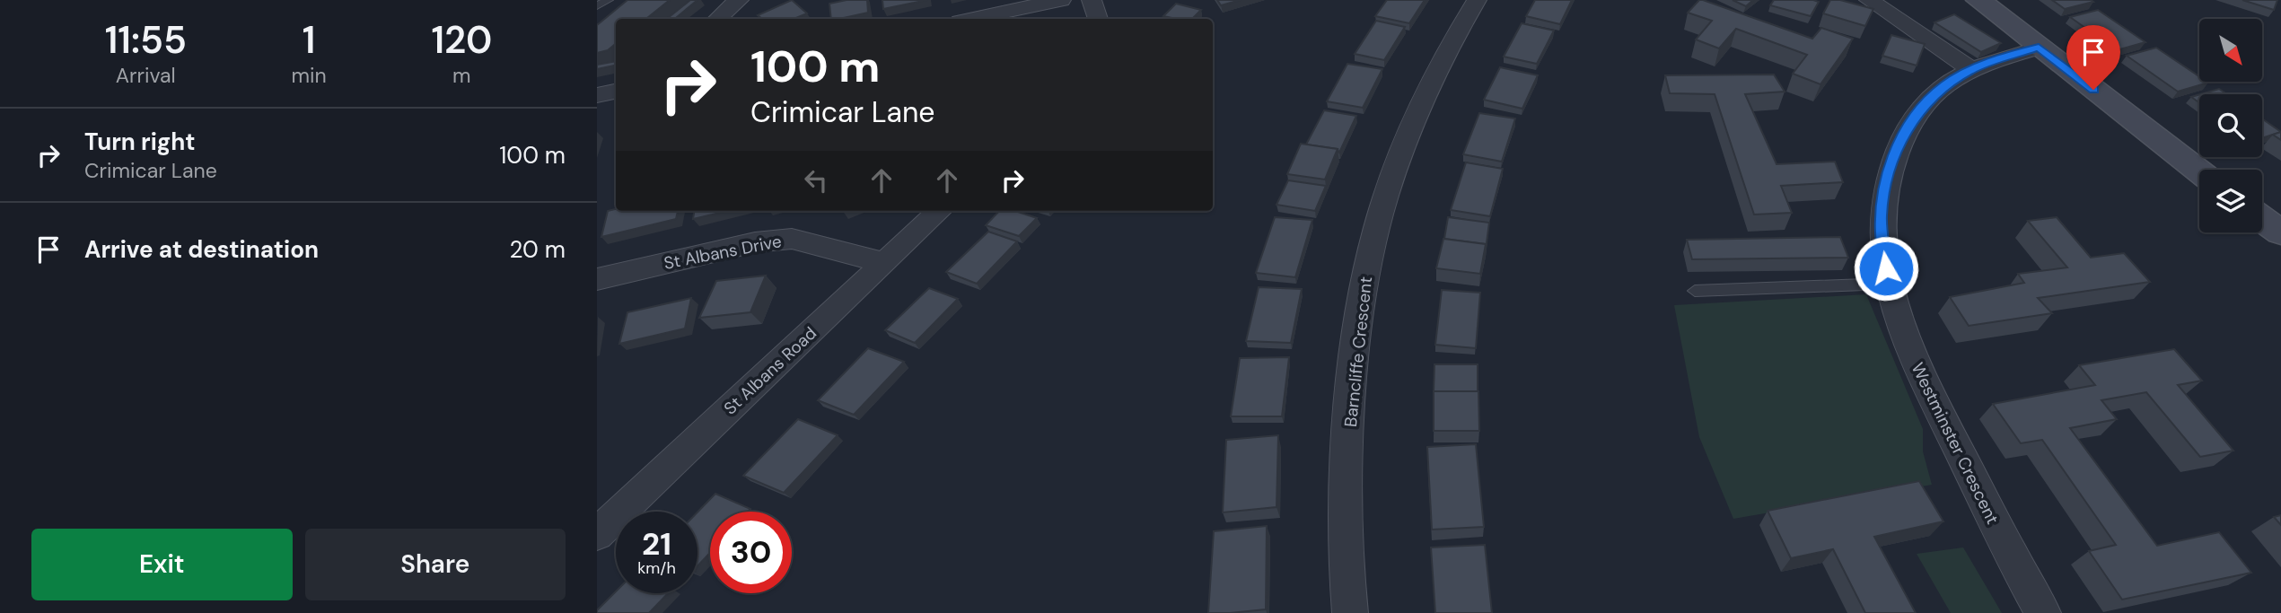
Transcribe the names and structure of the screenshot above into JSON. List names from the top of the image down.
{
  "streets": {
    "street": [
      "St Albans Drive",
      "Barncliffe Crescent",
      "St Albans Road",
      "Westminster Crescent"
    ]
  },
  "crossings": [
    ["St Albans Drive", "St Albans Road"]
  ],
  "north": "bottom right",
  "page": {
    "eta": [
      "11:55",
      "Arrival",
      "1",
      "min",
      "120",
      "m"
    ],
    "turn": ["100 m", "Crimicar Lane"],
    "list": [
      {
        "name": "Turn right",
        "note": "Crimicar Lane",
        "value": "100 m"
      },
      {
        "name": "Arrive at destination",
        "value": "20 m"
      }
    ],
    "speed": "21 km/h",
    "limit": "30",
    "buttons": ["Exit", "Share"]
  }
}
